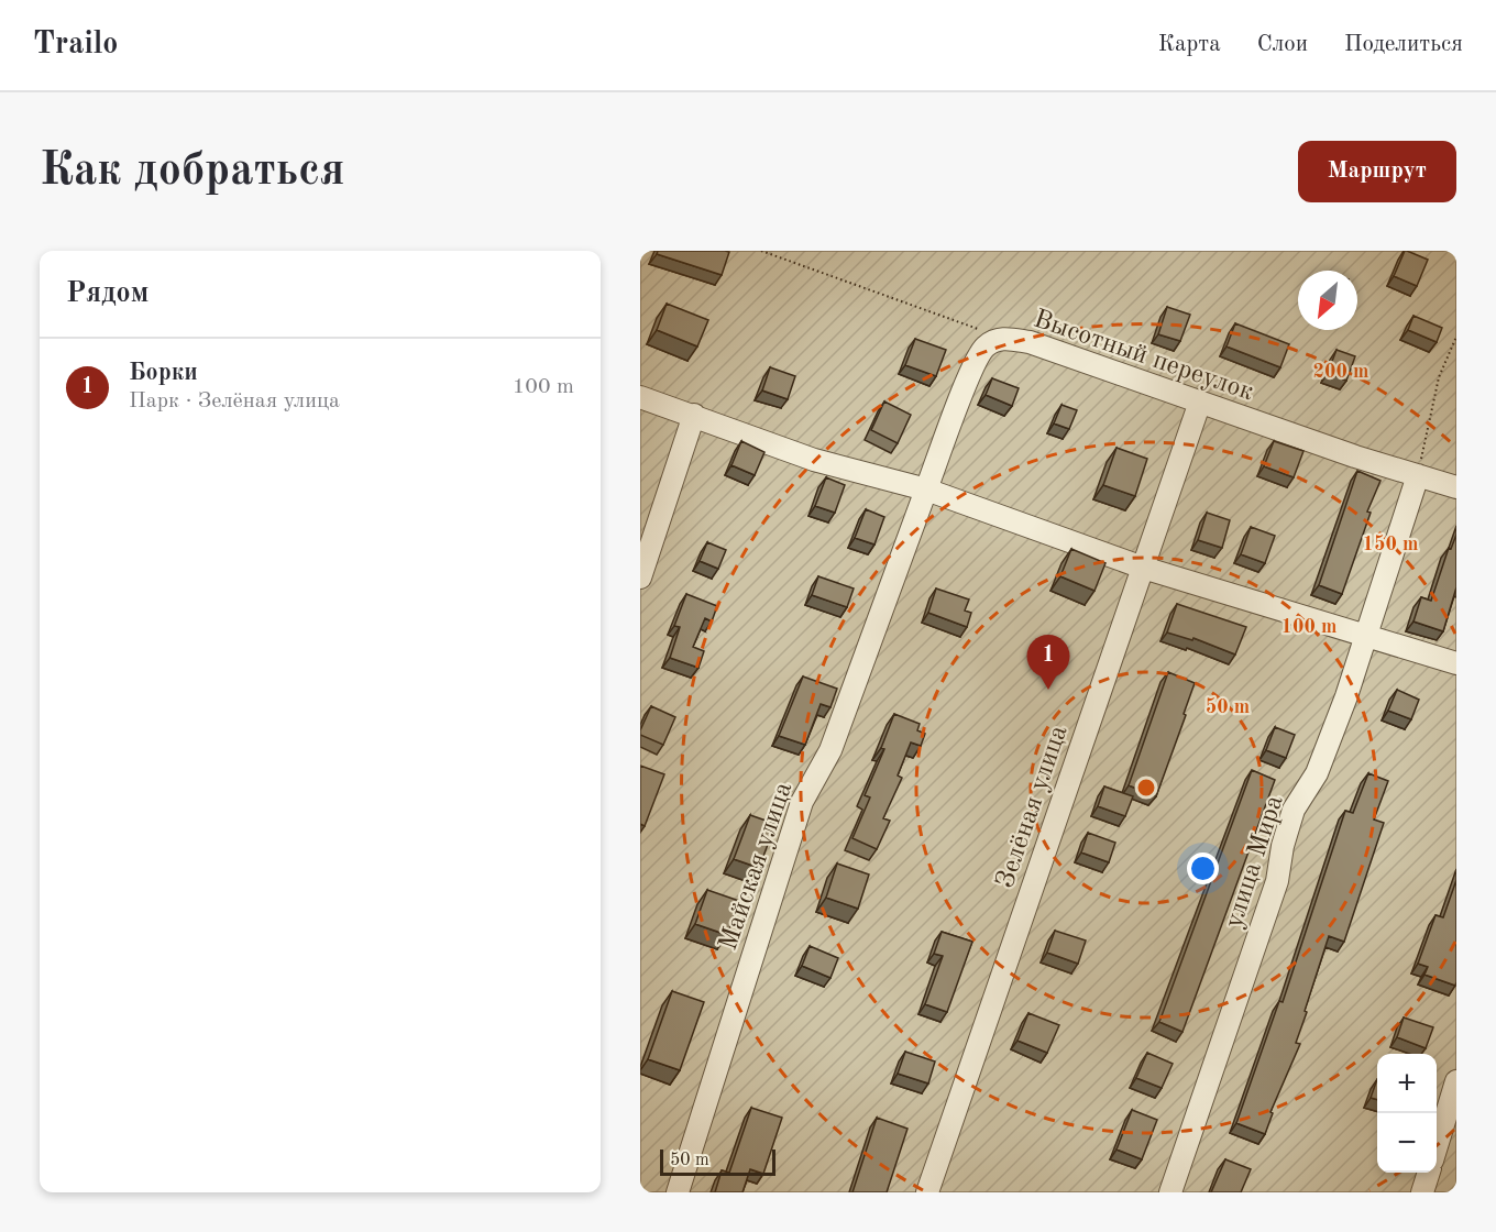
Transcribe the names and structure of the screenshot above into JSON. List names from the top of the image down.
{
  "streets": {
    "street": [
      "Высотный переулок",
      "Зелёная улица",
      "улица Мира",
      "Майская улица"
    ]
  },
  "crossings": [
    ["Высотный переулок", "Зелёная улица"],
    ["Высотный переулок", "улица Мира"],
    ["Высотный переулок", "Майская улица"]
  ],
  "scale_bar": "50 m",
  "north": "bottom left",
  "page": {
    "header": "Trailo",
    "nav": ["Карта", "Слои", "Поделиться"],
    "buttons": "Маршрут",
    "title": "Как добраться",
    "heading": "Рядом",
    "list": [
      {
        "mark": "1",
        "name": "Борки",
        "note": "Парк · Зелёная улица",
        "value": "100 m"
      }
    ],
    "pins": "1",
    "map_buttons": ["+", "−"],
    "scale": "50 m"
  },
  "rings": [
    "200 m",
    "150 m",
    "100 m",
    "50 m"
  ]
}
